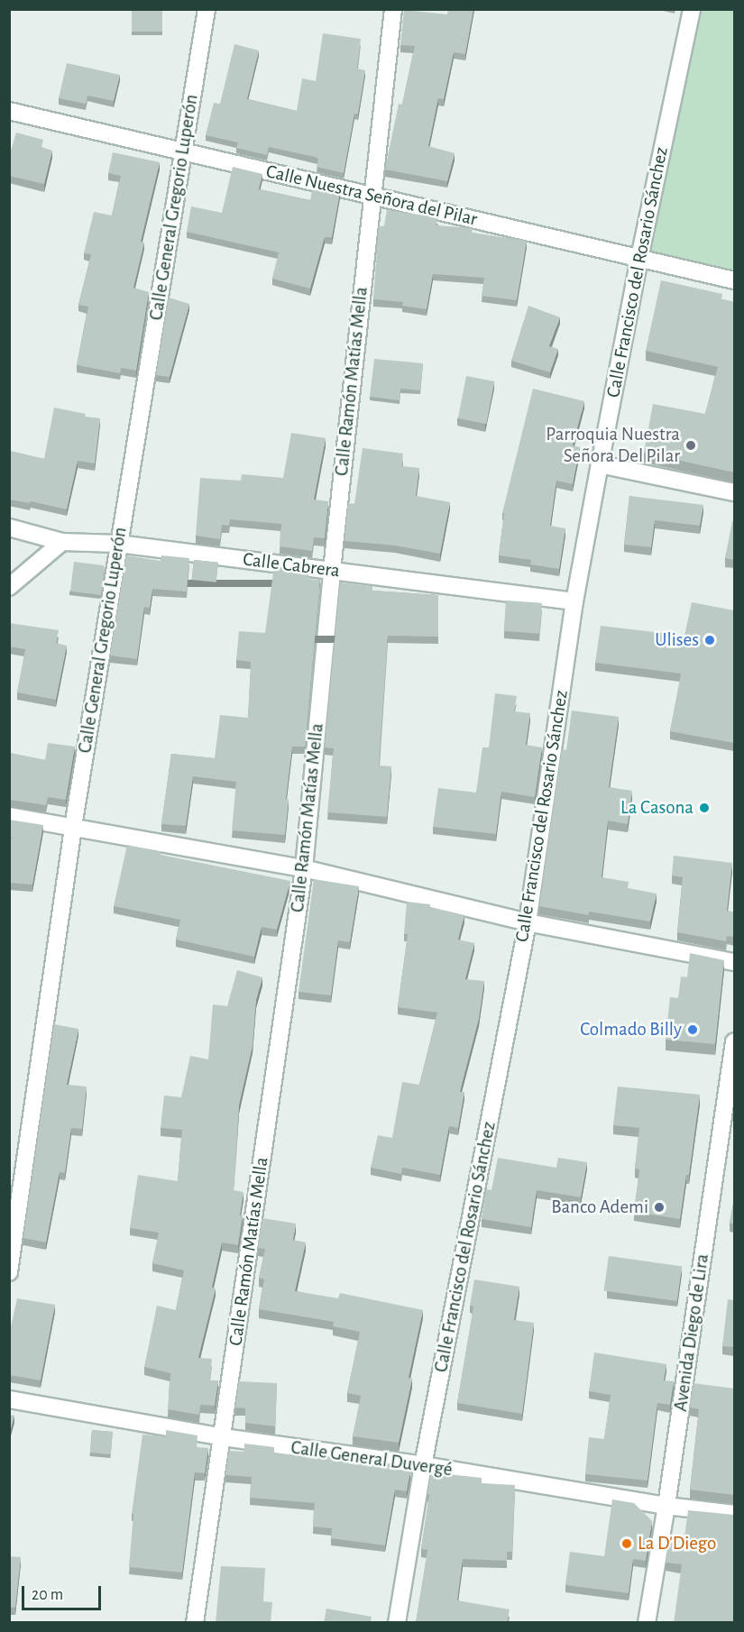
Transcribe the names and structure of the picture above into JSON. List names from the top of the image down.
{
  "streets": {
    "street": [
      "Calle Nuestra Señora del Pilar",
      "Calle General Gregorio Luperón",
      "Calle Francisco del Rosario Sánchez",
      "Calle Ramón Matías Mella",
      "Calle Cabrera",
      "Avenida Diego de Lira",
      "Calle General Duvergé"
    ]
  },
  "crossings": [
    ["Calle Nuestra Señora del Pilar", "Calle General Gregorio Luperón"],
    ["Calle Nuestra Señora del Pilar", "Calle Francisco del Rosario Sánchez"],
    ["Calle Nuestra Señora del Pilar", "Calle Ramón Matías Mella"],
    ["Calle General Gregorio Luperón", "Calle Cabrera"],
    ["Calle Francisco del Rosario Sánchez", "Calle Cabrera"],
    ["Calle Francisco del Rosario Sánchez", "Calle General Duvergé"],
    ["Calle Ramón Matías Mella", "Calle Cabrera"],
    ["Calle Ramón Matías Mella", "Calle General Duvergé"],
    ["Avenida Diego de Lira", "Calle General Duvergé"]
  ],
  "places": [
    "Parroquia Nuestra Señora Del Pilar",
    "Ulises",
    "La Casona",
    "Colmado Billy",
    "Banco Ademi",
    "La D'Diego"
  ],
  "scale_bar": "20 m"
}
